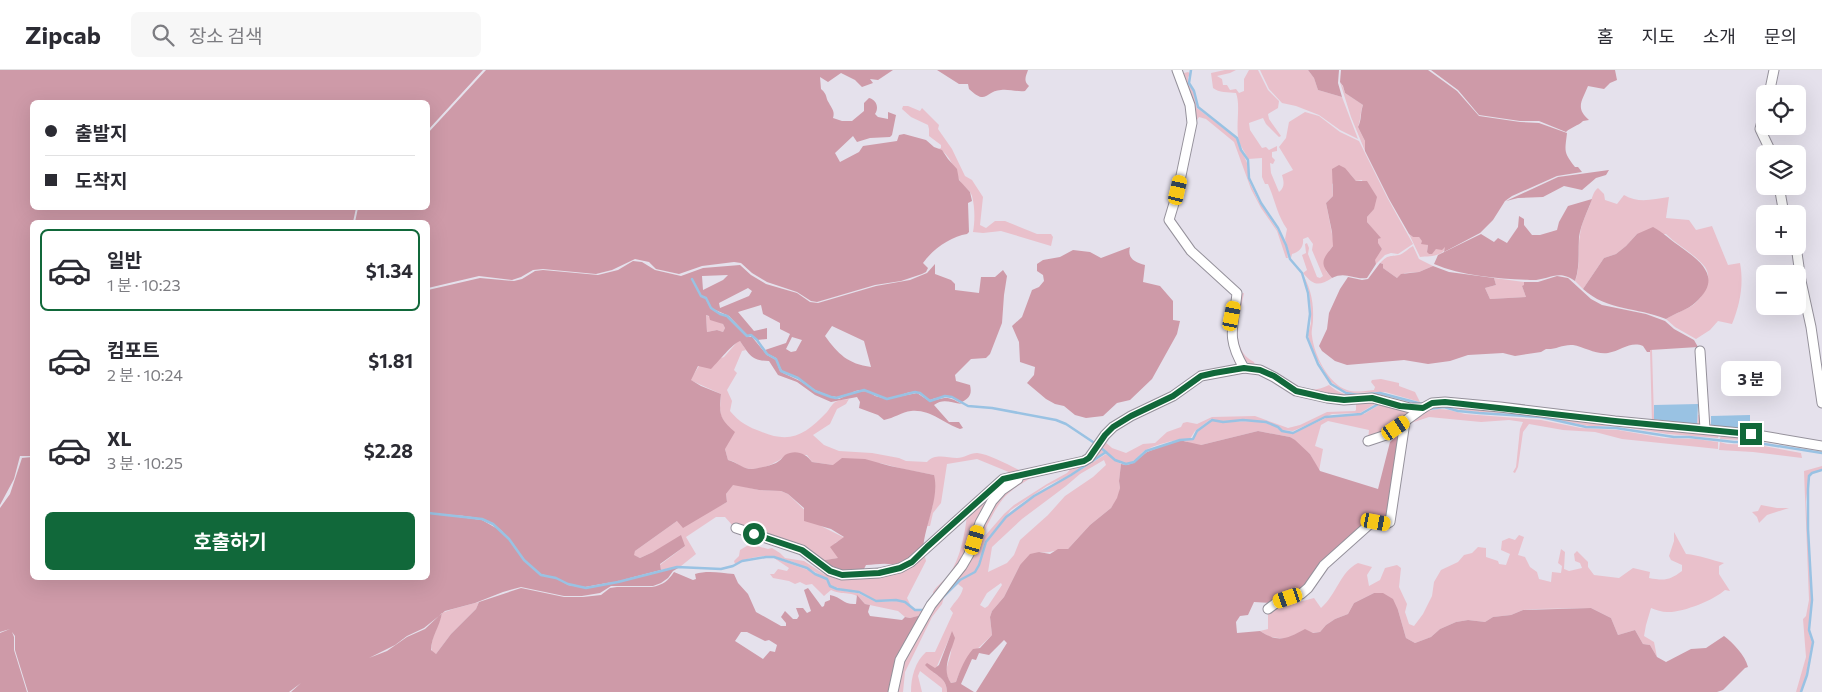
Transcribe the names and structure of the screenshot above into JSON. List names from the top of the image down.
{
  "page": {
    "header": "Zipcab",
    "search": "장소 검색",
    "nav": [
      "홈",
      "지도",
      "소개",
      "문의"
    ],
    "map_buttons": ["+", "−"],
    "banner": ["출발지", "도착지"],
    "list": [
      {
        "name": "일반",
        "note": "1 분 · 10:23",
        "value": "$1.34"
      },
      {
        "name": "컴포트",
        "note": "2 분 · 10:24",
        "value": "$1.81"
      },
      {
        "name": "XL",
        "note": "3 분 · 10:25",
        "value": "$2.28"
      }
    ],
    "bubble": "3 분",
    "buttons": "호출하기"
  }
}
